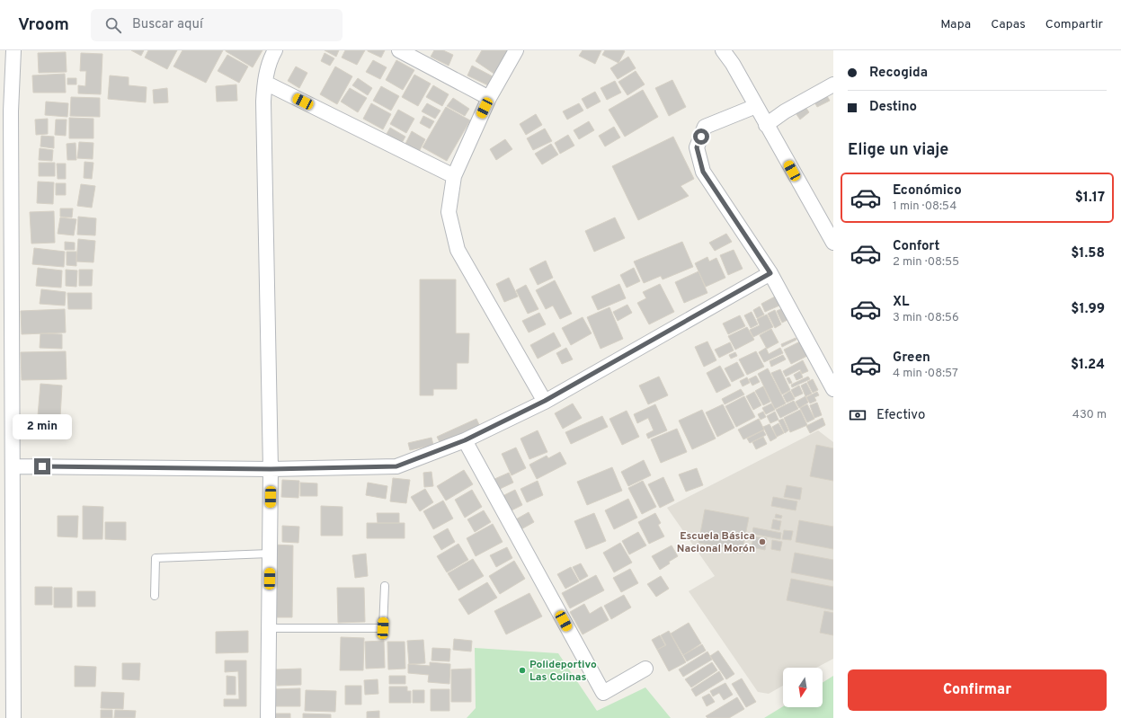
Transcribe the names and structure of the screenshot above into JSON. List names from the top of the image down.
{
  "places": ["Escuela Básica Nacional Morón", "Polideportivo Las Colinas"],
  "north": "bottom",
  "page": {
    "header": "Vroom",
    "search": "Buscar aquí",
    "nav": ["Mapa", "Capas", "Compartir"],
    "banner": ["Recogida", "Destino"],
    "heading": "Elige un viaje",
    "list": [
      {
        "name": "Económico",
        "note": "1 min · 08:54",
        "value": "$1.17"
      },
      {
        "name": "Confort",
        "note": "2 min · 08:55",
        "value": "$1.58"
      },
      {
        "name": "XL",
        "note": "3 min · 08:56",
        "value": "$1.99"
      },
      {
        "name": "Green",
        "note": "4 min · 08:57",
        "value": "$1.24"
      }
    ],
    "pay": ["Efectivo", "430 m"],
    "bubble": "2 min",
    "buttons": "Confirmar"
  }
}
